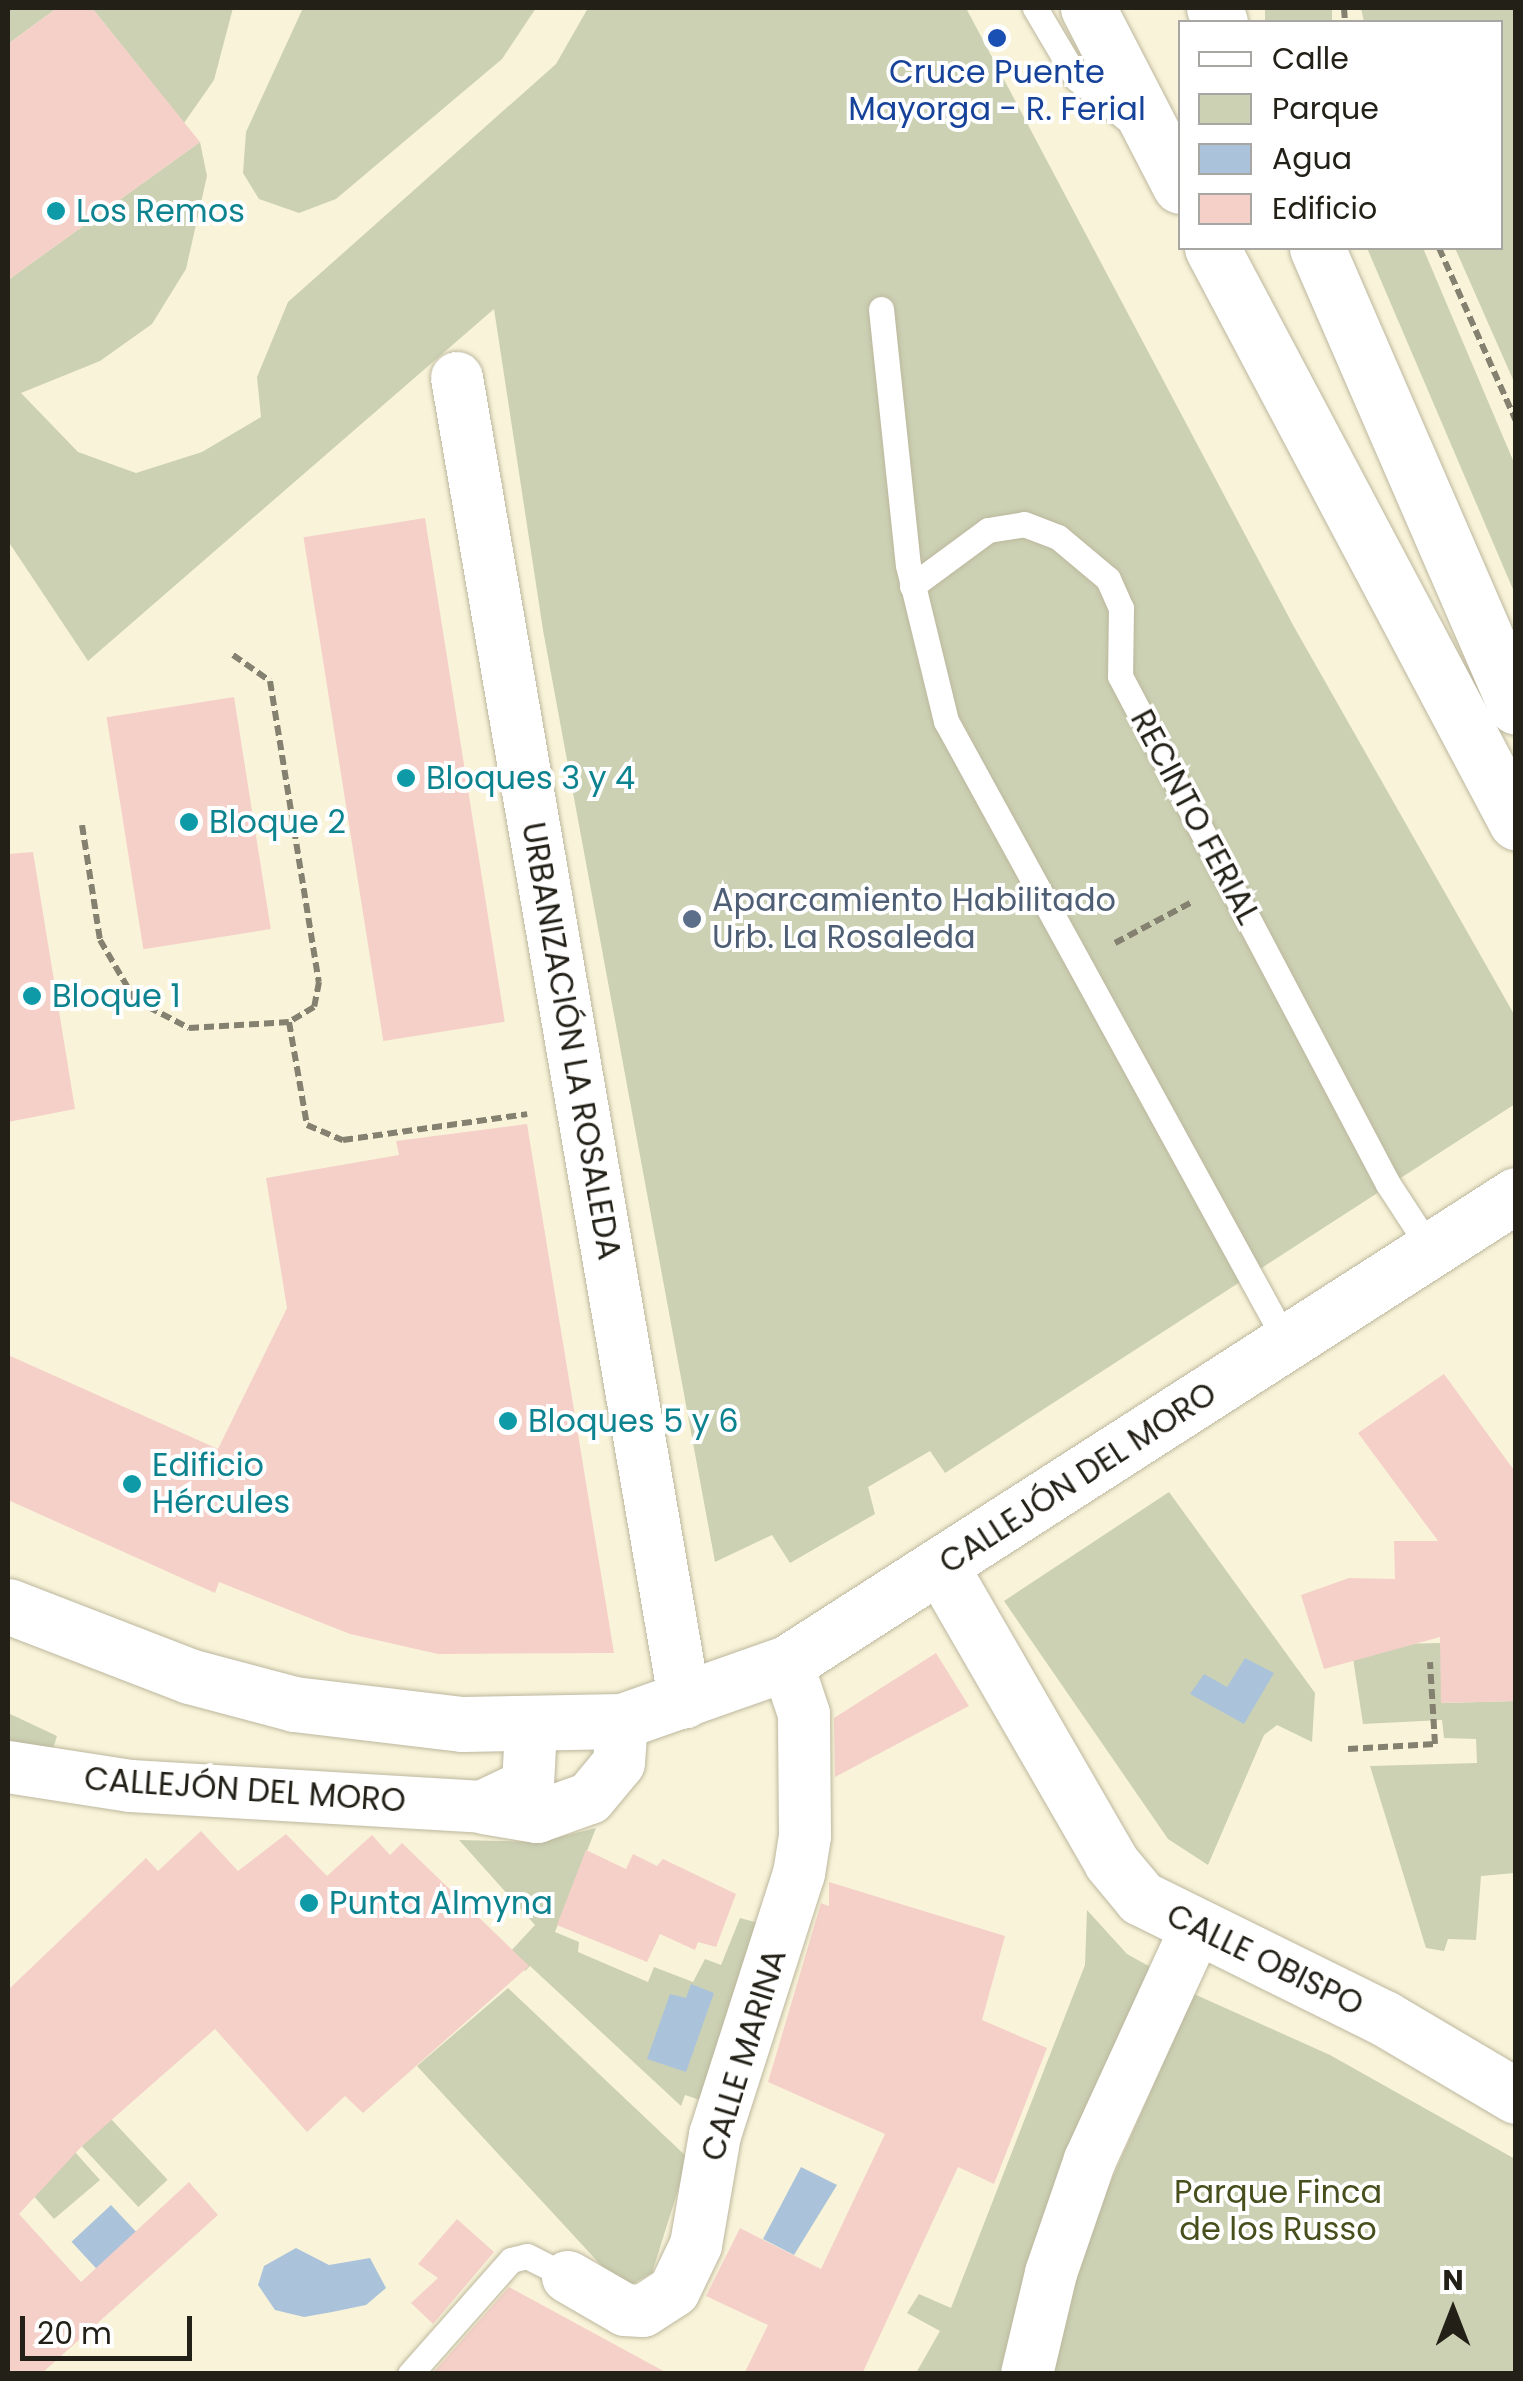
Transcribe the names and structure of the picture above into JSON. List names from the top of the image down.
{
  "streets": {
    "main road": ["CALLEJÓN DEL MORO", "CALLE OBISPO"],
    "street": ["URBANIZACIÓN LA ROSALEDA", "CALLE MARINA"],
    "lane": ["RECINTO FERIAL"]
  },
  "crossings": [
    ["RECINTO FERIAL", "CALLEJÓN DEL MORO"],
    ["URBANIZACIÓN LA ROSALEDA", "CALLEJÓN DEL MORO"],
    ["CALLEJÓN DEL MORO", "CALLE OBISPO"],
    ["CALLEJÓN DEL MORO", "CALLE MARINA"]
  ],
  "parks": ["Parque Finca de los Russo"],
  "places": [
    "Cruce Puente Mayorga - R. Ferial",
    "Los Remos",
    "Bloques 3 y 4",
    "Bloque 2",
    "Aparcamiento Habilitado Urb. La Rosaleda",
    "Bloque 1",
    "Bloques 5 y 6",
    "Edificio Hércules",
    "Punta Almyna"
  ],
  "legend": [
    "Calle",
    "Parque",
    "Agua",
    "Edificio"
  ],
  "scale_bar": "20 m",
  "north": "top"
}
